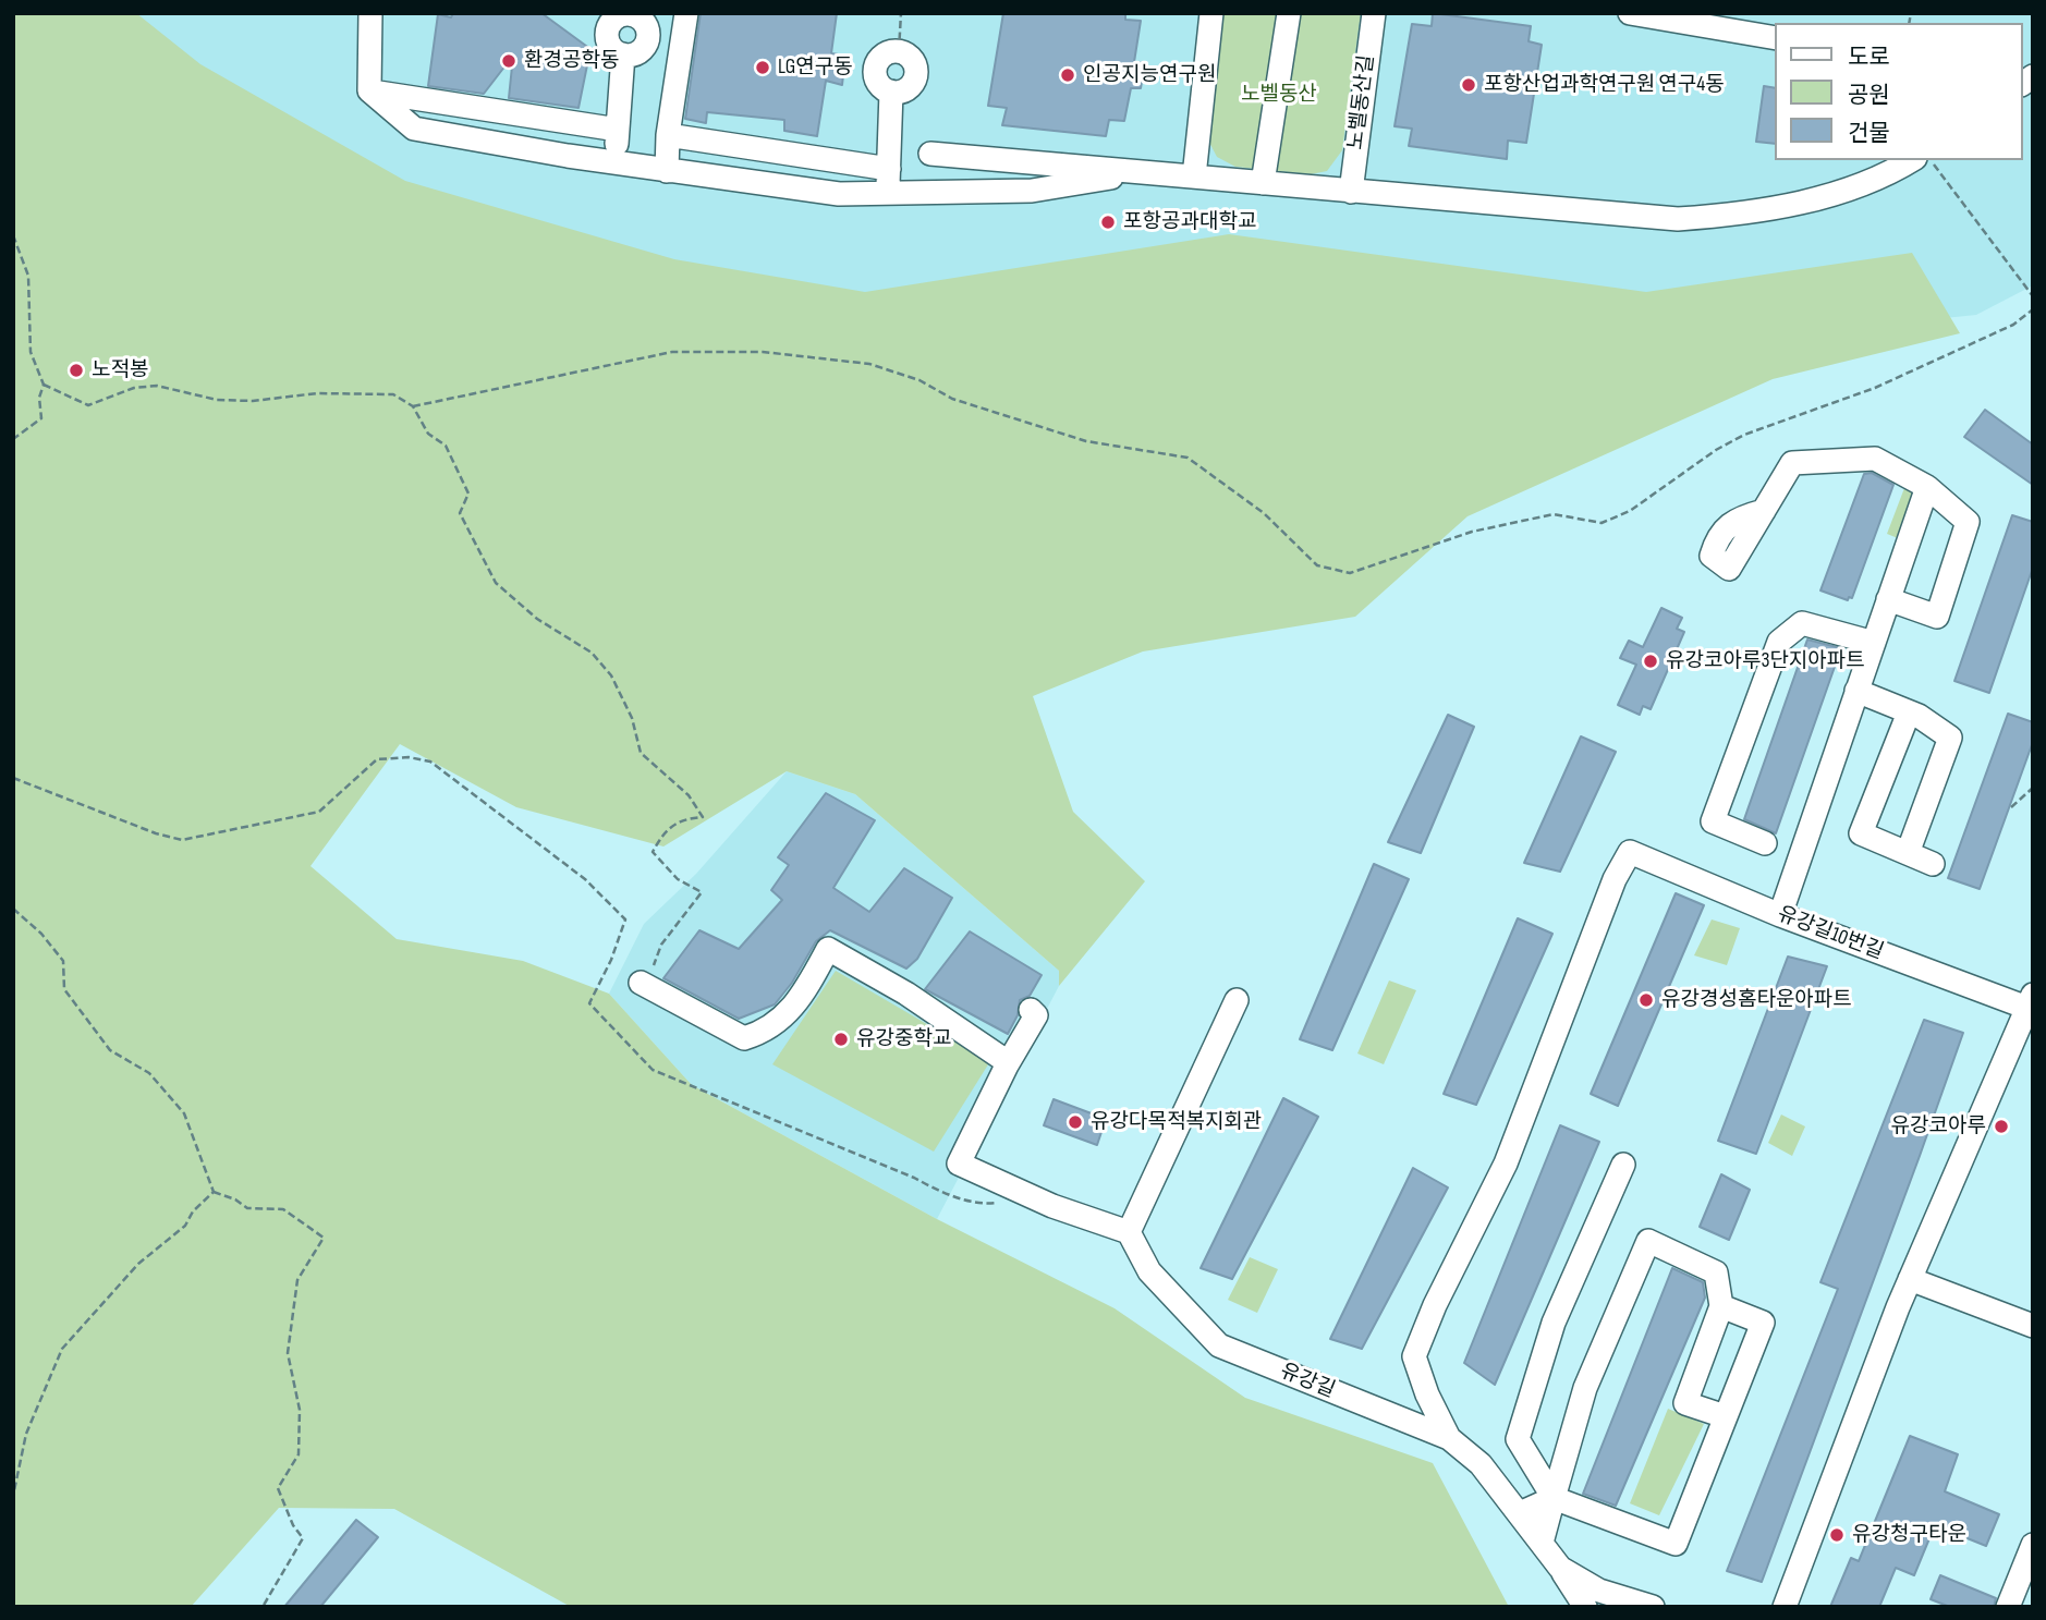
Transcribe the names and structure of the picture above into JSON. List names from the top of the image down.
{
  "streets": {
    "street": ["노벨동산길", "유강길10번길", "유강길"]
  },
  "crossings": [
    ["유강길10번길", "유강길"]
  ],
  "parks": ["노벨동산"],
  "places": [
    "환경공학동",
    "LG연구동",
    "인공지능연구원",
    "포항산업과학연구원 연구4동",
    "포항공과대학교",
    "노적봉",
    "유강코아루3단지아파트",
    "유강경성홈타운아파트",
    "유강중학교",
    "유강다목적복지회관",
    "유강코아루",
    "유강청구타운"
  ],
  "legend": ["도로", "공원", "건물"]
}
